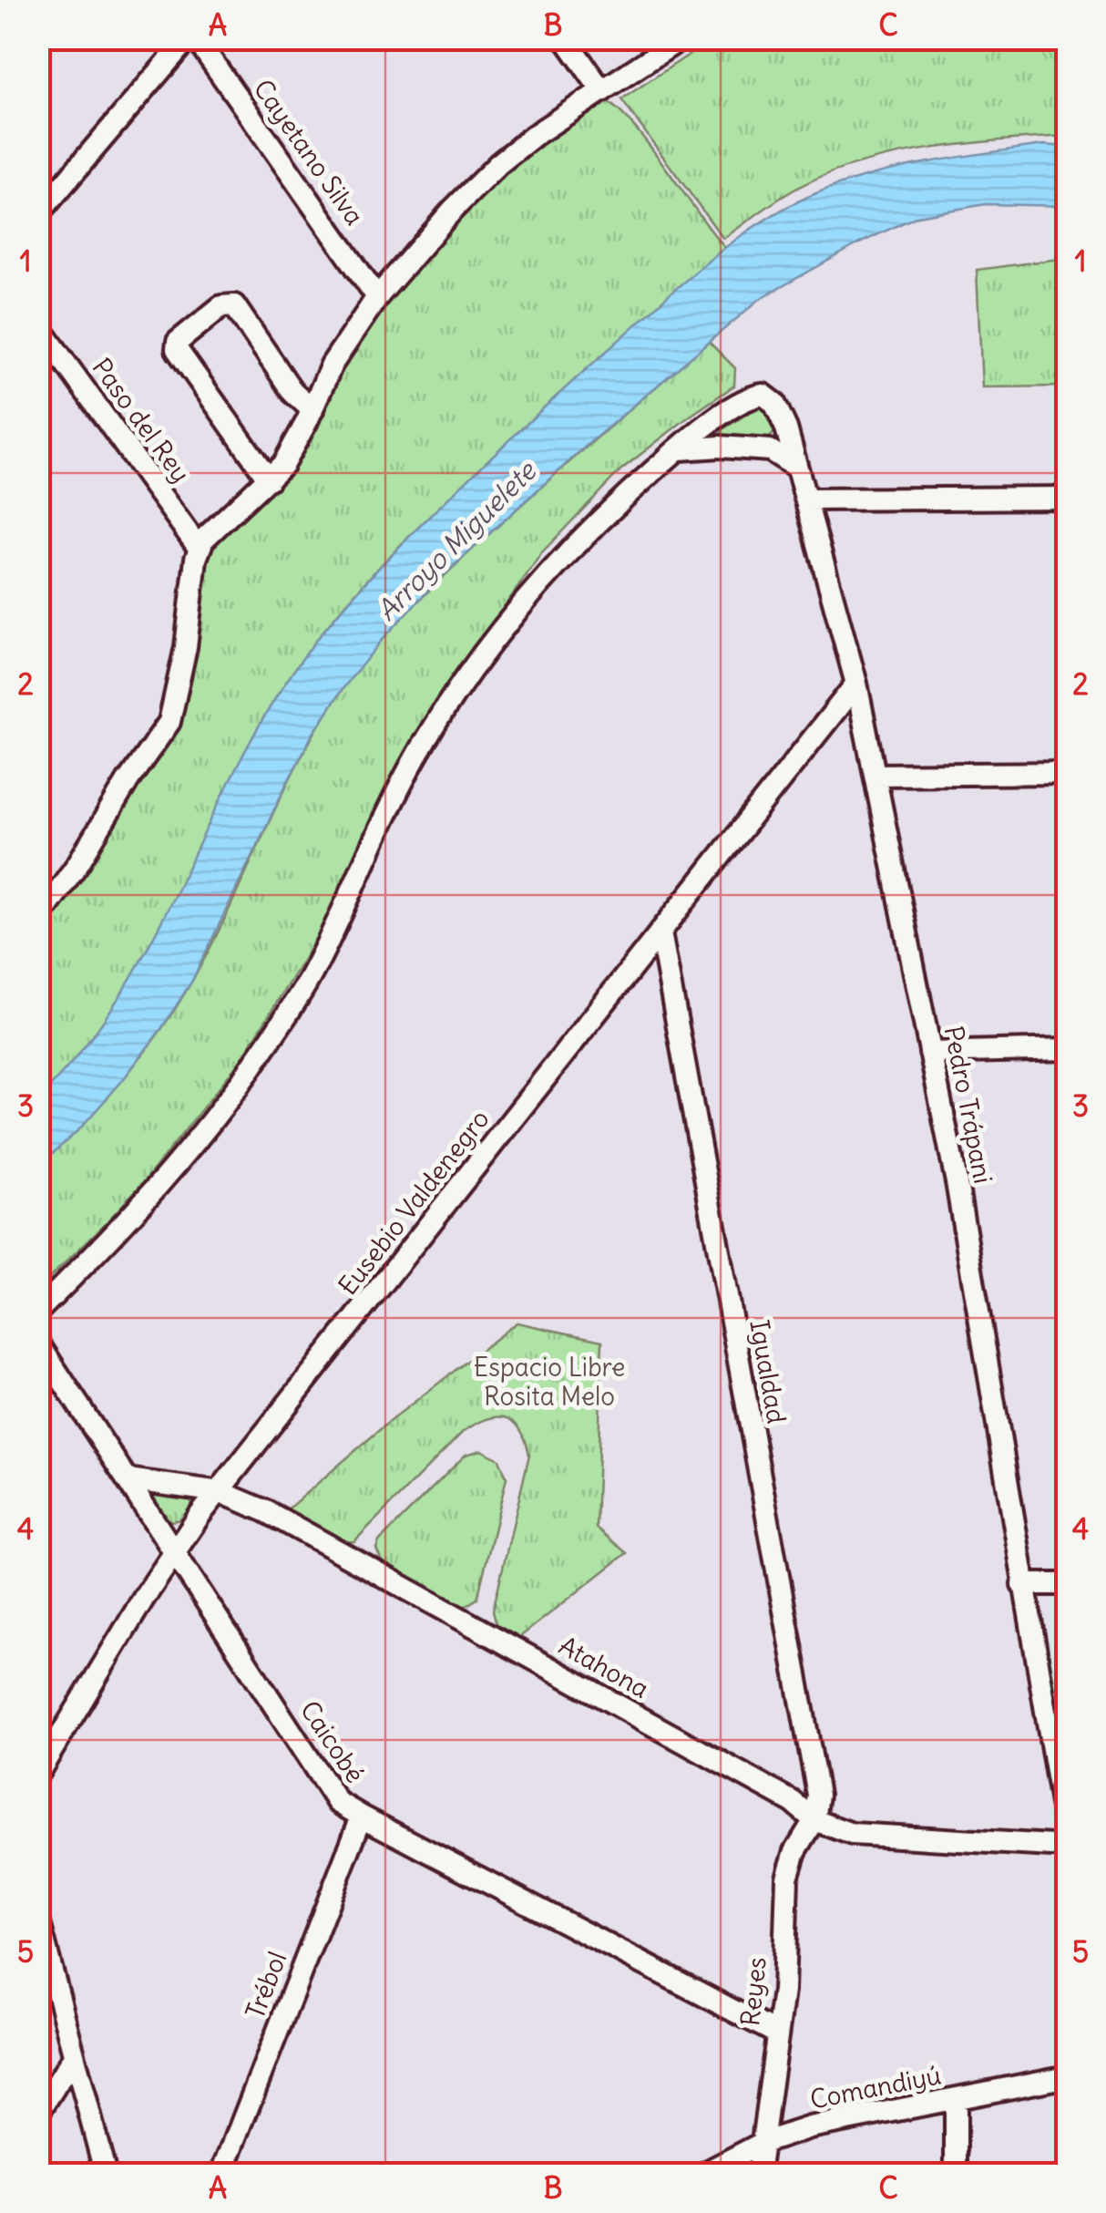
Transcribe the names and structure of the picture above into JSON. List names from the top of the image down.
{
  "streets": {
    "street": [
      "Cayetano Silva",
      "Paso del Rey",
      "Pedro Trápani",
      "Eusebio Valdenegro",
      "Igualdad",
      "Atahona",
      "Caicobé",
      "Trébol",
      "Reyes",
      "Comandiyú"
    ]
  },
  "crossings": [
    ["Pedro Trápani", "Eusebio Valdenegro"],
    ["Pedro Trápani", "Atahona"],
    ["Eusebio Valdenegro", "Igualdad"],
    ["Eusebio Valdenegro", "Atahona"],
    ["Eusebio Valdenegro", "Caicobé"],
    ["Igualdad", "Atahona"],
    ["Igualdad", "Reyes"],
    ["Atahona", "Caicobé"],
    ["Atahona", "Reyes"],
    ["Caicobé", "Trébol"],
    ["Caicobé", "Reyes"],
    ["Reyes", "Comandiyú"]
  ],
  "water": ["Arroyo Miguelete"],
  "parks": ["Espacio Libre Rosita Melo"],
  "grid": {
    "columns": ["A", "B", "C"],
    "rows": [
      "1",
      "2",
      "3",
      "4",
      "5"
    ]
  }
}
